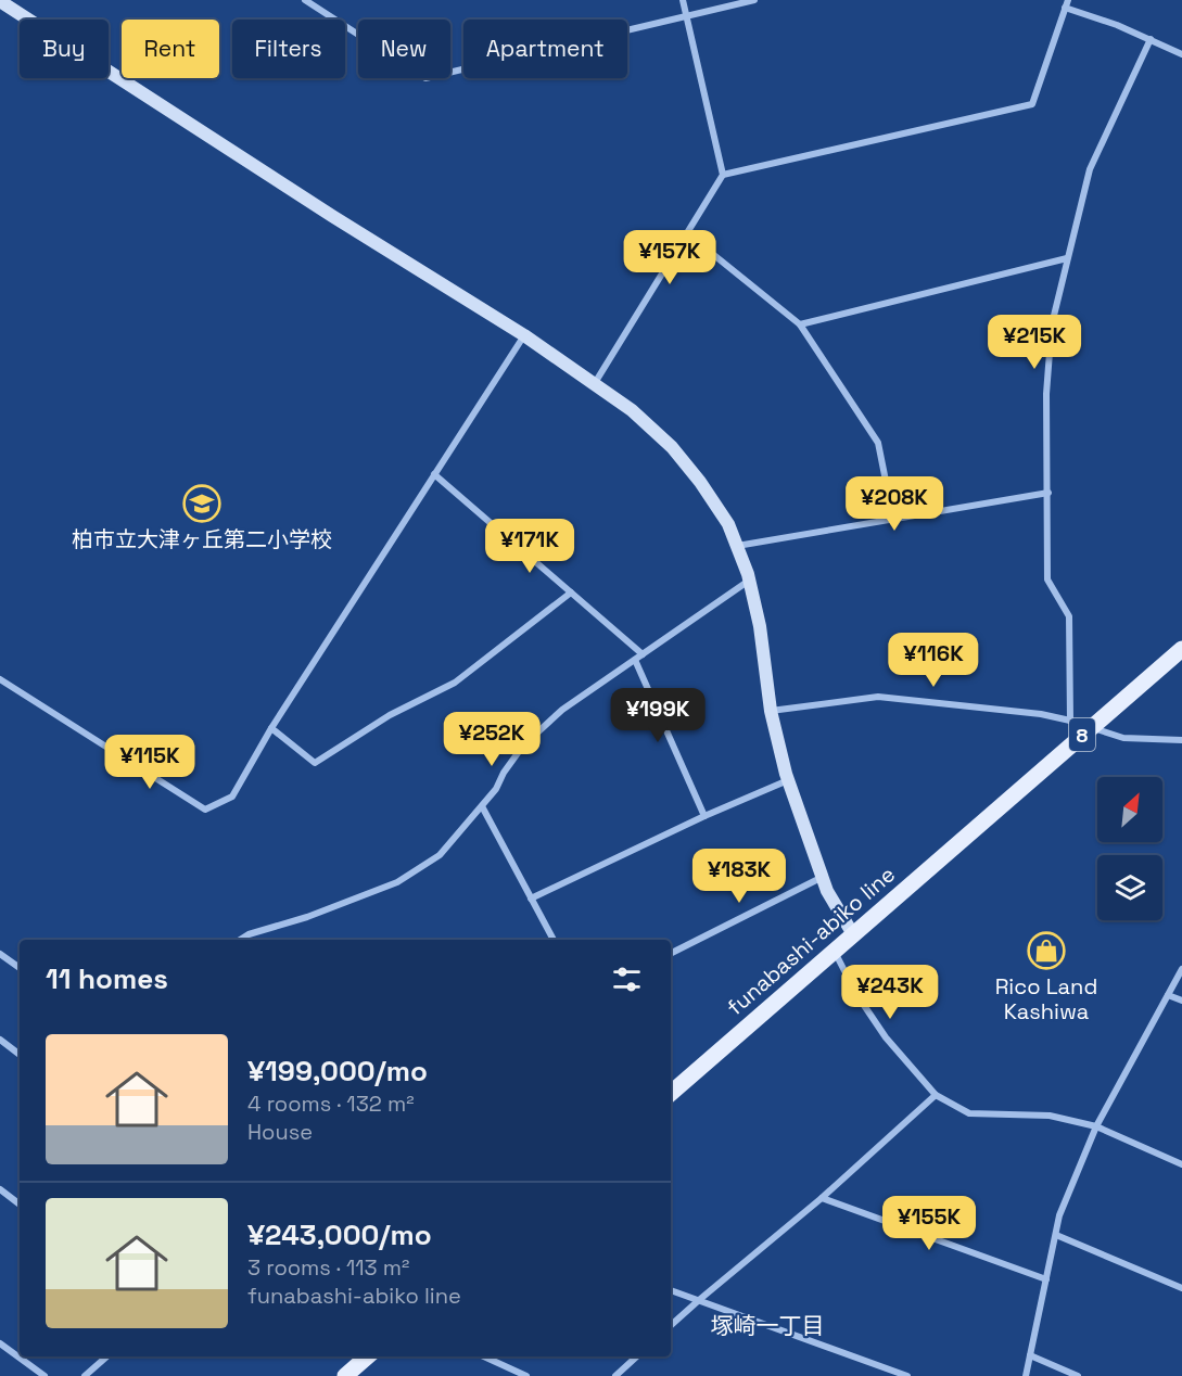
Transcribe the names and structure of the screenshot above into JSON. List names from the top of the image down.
{
  "streets": {
    "main road": ["8", "funabashi-abiko line"]
  },
  "crossings": [
    ["8", "funabashi-abiko line"]
  ],
  "districts": ["塚崎一丁目"],
  "places": {
    "school or university": ["柏市立大津ヶ丘第二小学校"],
    "shop": ["Rico Land Kashiwa"]
  },
  "north": "top right",
  "page": {
    "chip": [
      "Buy",
      "Rent",
      "Filters",
      "New",
      "Apartment"
    ],
    "price": [
      "¥157K",
      "¥215K",
      "¥208K",
      "¥171K",
      "¥116K",
      "¥199K",
      "¥252K",
      "¥115K",
      "¥183K",
      "¥243K",
      "¥155K"
    ],
    "heading": "11 homes",
    "list": [
      {
        "name": "¥199,000/mo",
        "note": "4 rooms · 132 m² · House"
      },
      {
        "name": "¥243,000/mo",
        "note": "3 rooms · 113 m² · funabashi-abiko line"
      }
    ]
  }
}
